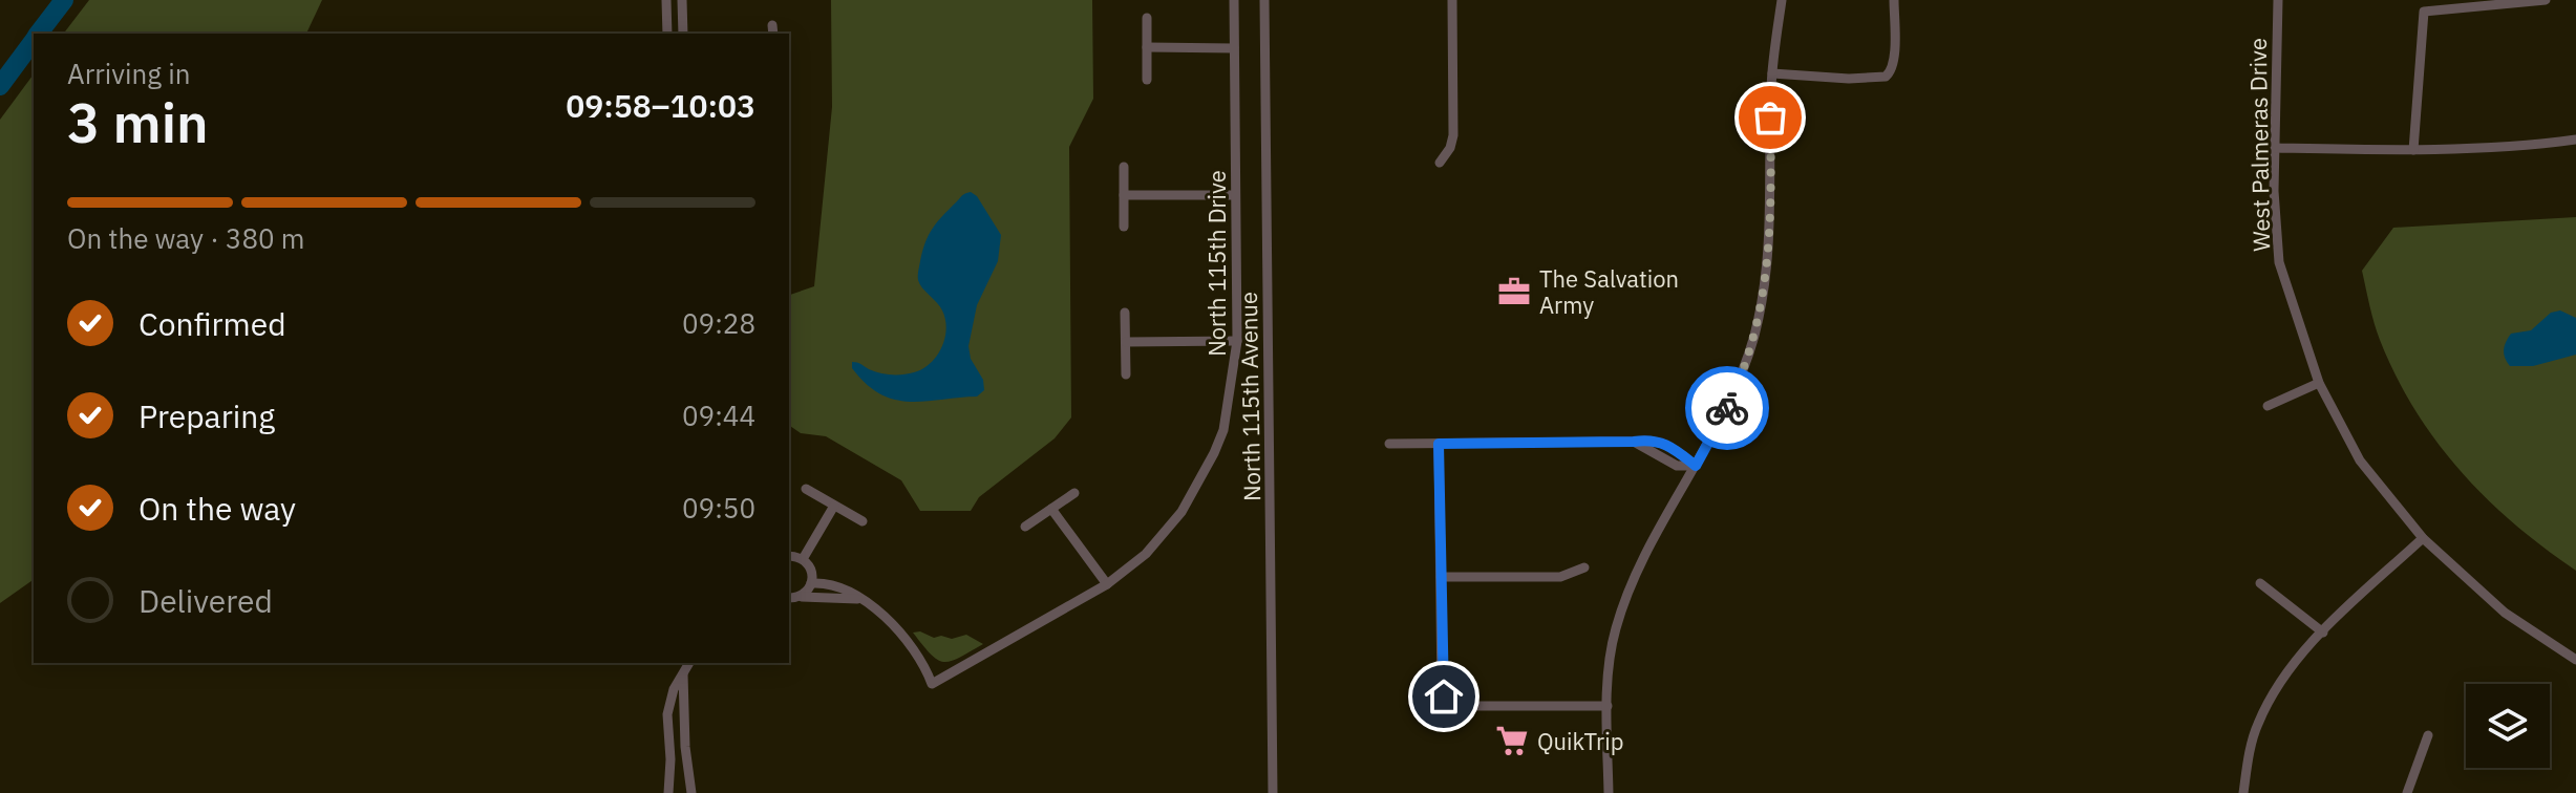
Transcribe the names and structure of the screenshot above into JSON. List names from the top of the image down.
{
  "streets": {
    "street": ["West Palmeras Drive", "North 115th Drive", "North 115th Avenue"]
  },
  "places": {
    "office": ["The Salvation Army"],
    "supermarket": ["QuikTrip"]
  },
  "page": {
    "heading": ["3 min", "Arriving in", "09:58–10:03"],
    "bar": "On the way · 380 m",
    "list": [
      ["Confirmed", "09:28"],
      ["Preparing", "09:44"],
      ["On the way", "09:50"],
      "Delivered"
    ]
  }
}
